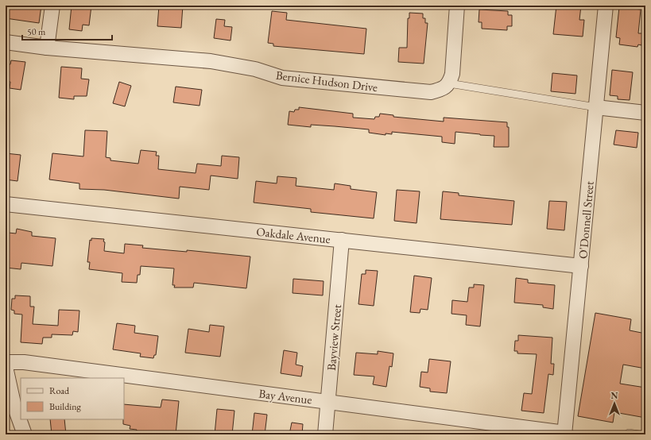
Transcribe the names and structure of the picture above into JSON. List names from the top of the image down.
{
  "streets": {
    "street": [
      "Bernice Hudson Drive",
      "O'Donnell Street",
      "Oakdale Avenue",
      "Bayview Street",
      "Bay Avenue"
    ]
  },
  "crossings": [
    ["O'Donnell Street", "Oakdale Avenue"],
    ["O'Donnell Street", "Bay Avenue"],
    ["Oakdale Avenue", "Bayview Street"],
    ["Bayview Street", "Bay Avenue"]
  ],
  "legend": ["Road", "Building"],
  "scale_bar": "50 m",
  "north": "top"
}
